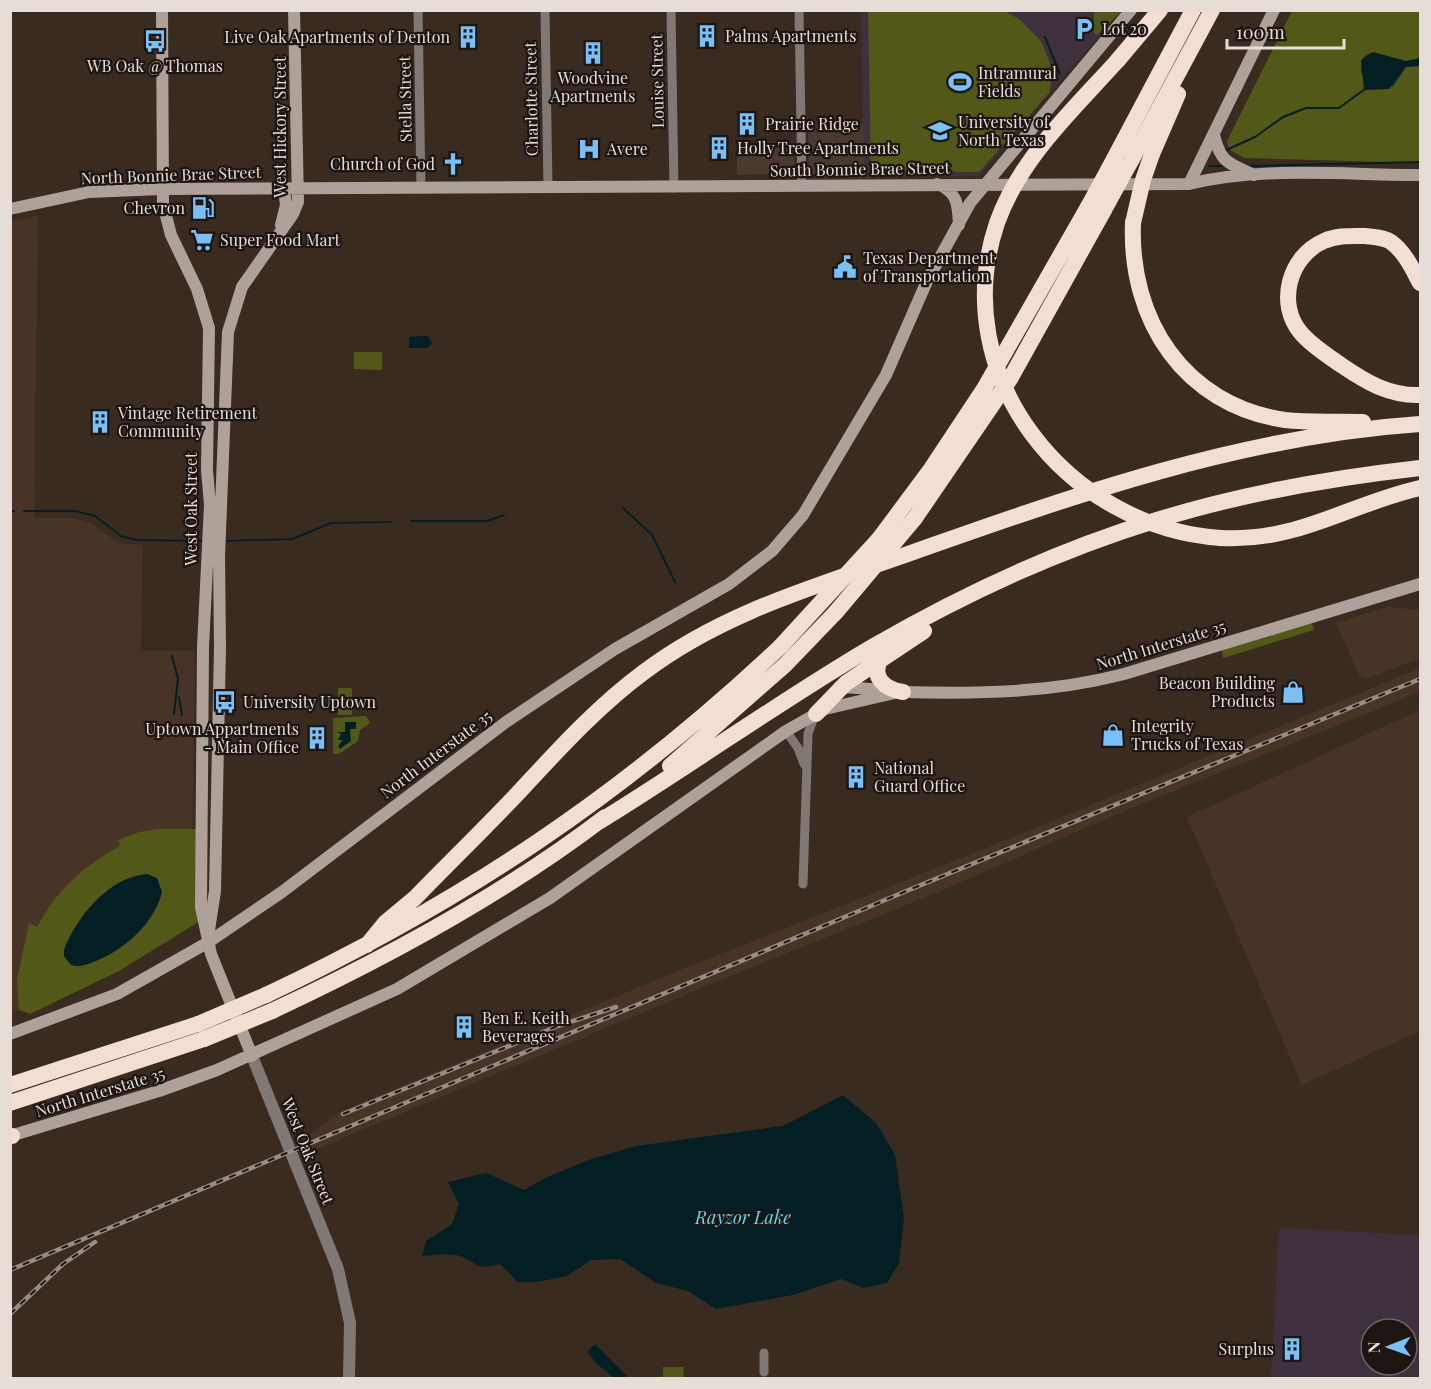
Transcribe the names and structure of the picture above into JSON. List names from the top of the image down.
{
  "streets": {
    "main road": [
      "West Hickory Street",
      "South Bonnie Brae Street",
      "North Bonnie Brae Street",
      "West Oak Street",
      "North Interstate 35"
    ],
    "street": ["Louise Street", "Stella Street", "Charlotte Street"]
  },
  "crossings": [
    ["Louise Street", "South Bonnie Brae Street"],
    ["Stella Street", "South Bonnie Brae Street"],
    ["Charlotte Street", "South Bonnie Brae Street"],
    ["West Hickory Street", "South Bonnie Brae Street"],
    ["West Hickory Street", "North Bonnie Brae Street"],
    ["West Hickory Street", "West Oak Street"],
    ["South Bonnie Brae Street", "North Bonnie Brae Street"],
    ["South Bonnie Brae Street", "North Interstate 35"],
    ["North Bonnie Brae Street", "West Oak Street"],
    ["West Oak Street", "North Interstate 35"]
  ],
  "water": ["Rayzor Lake"],
  "places": {
    "parking": ["Lot 20"],
    "building": [
      "Palms Apartments",
      "Live Oak Apartments of Denton",
      "Woodvine Apartments",
      "Prairie Ridge",
      "Holly Tree Apartments",
      "Vintage Retirement Community",
      "Uptown Appartments - Main Office",
      "National Guard Office",
      "Ben E. Keith Beverages",
      "Surplus"
    ],
    "bus stop": ["WB Oak @ Thomas", "University Uptown"],
    "sports": ["Intramural Fields"],
    "school or university": ["University of North Texas"],
    "hospital": ["Avere"],
    "church": ["Church of God"],
    "fuel station": ["Chevron"],
    "supermarket": ["Super Food Mart"],
    "public building": ["Texas Department of Transportation"],
    "shop": ["Beacon Building Products", "Integrity Trucks of Texas"]
  },
  "scale_bar": "100 m",
  "north": "left"
}
